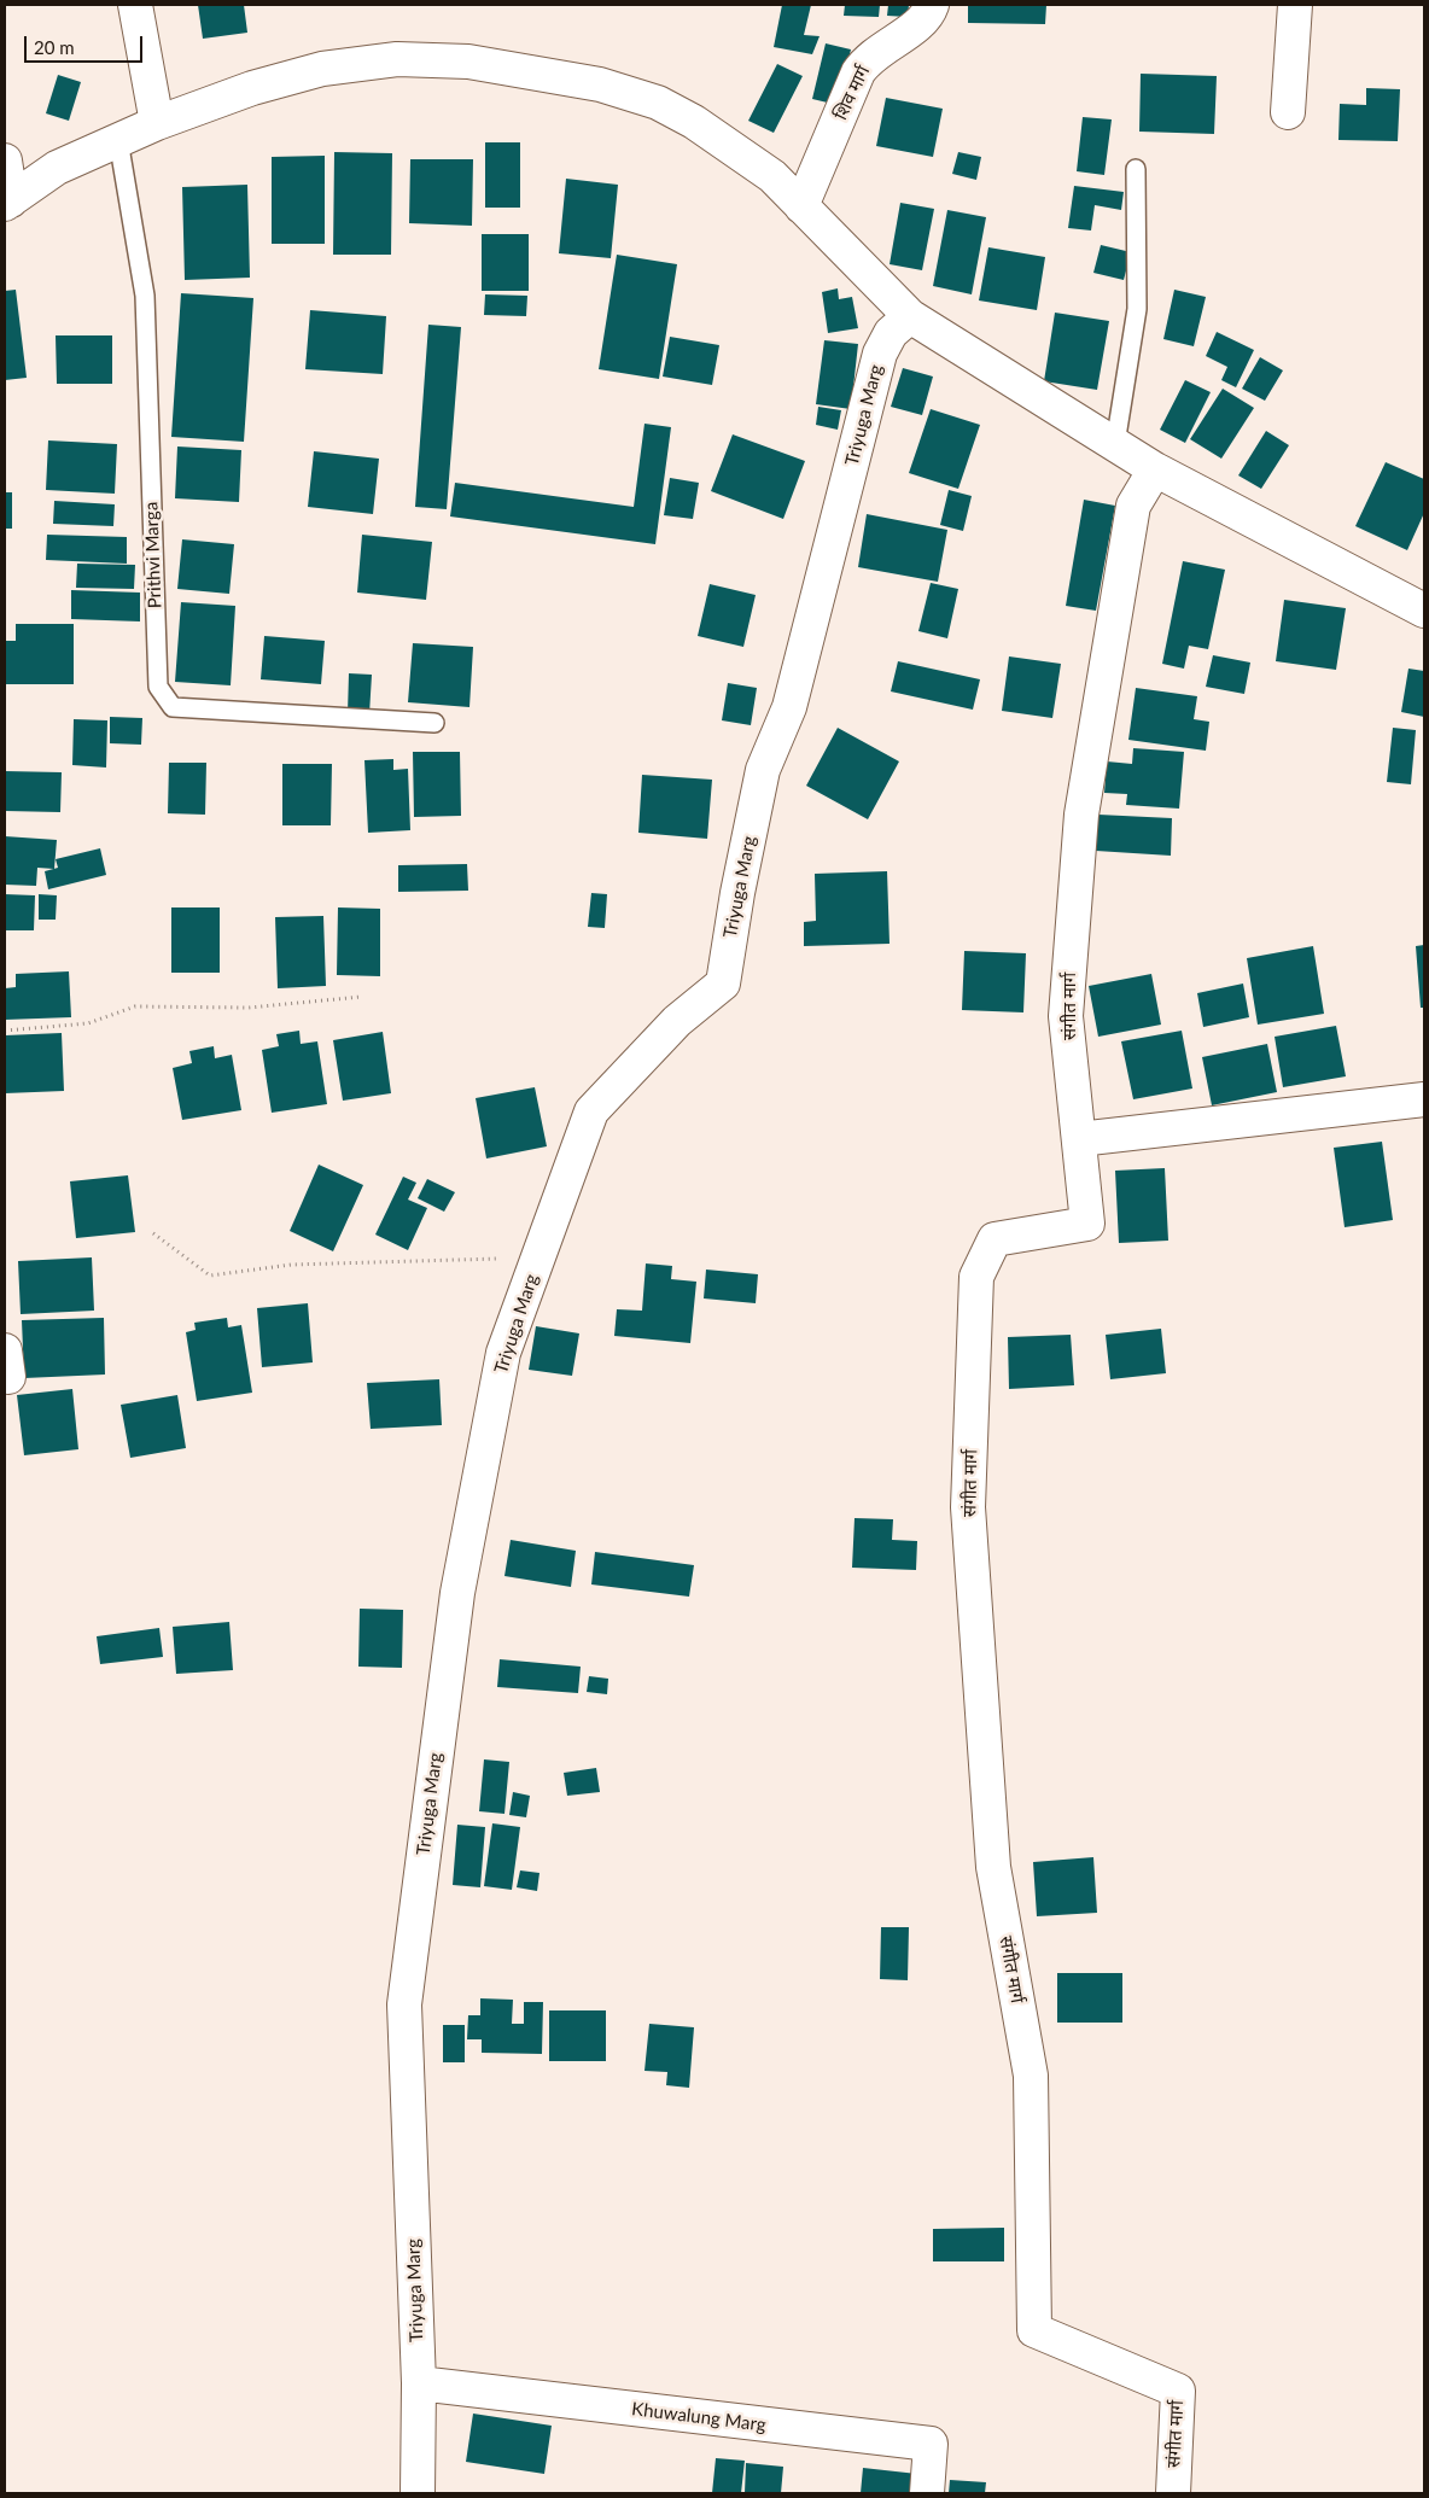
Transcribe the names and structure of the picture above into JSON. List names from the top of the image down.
{
  "streets": {
    "street": [
      "शिव मार्ग",
      "Triyuga Marg",
      "संगीत मार्ग",
      "Khuwalung Marg"
    ],
    "lane": ["Prithvi Marga"]
  },
  "crossings": [
    ["Triyuga Marg", "Khuwalung Marg"]
  ],
  "scale_bar": "20 m"
}
